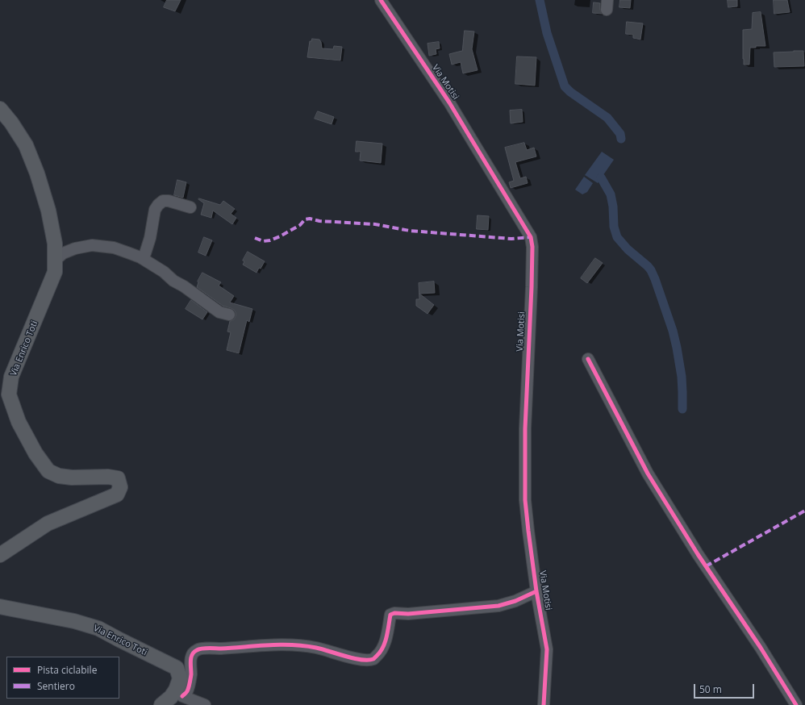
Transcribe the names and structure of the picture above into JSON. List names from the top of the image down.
{
  "streets": {
    "main road": ["Via Enrico Toti"],
    "street": ["Via Motisi"]
  },
  "legend": ["Pista ciclabile", "Sentiero"],
  "scale_bar": "50 m"
}
